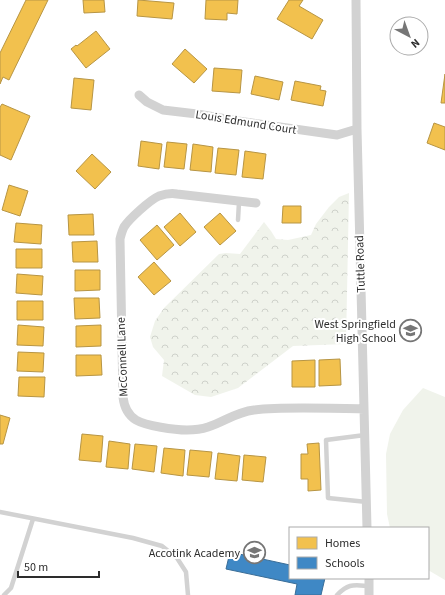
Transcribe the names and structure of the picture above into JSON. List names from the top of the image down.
{
  "streets": {
    "street": ["Louis Edmund Court", "Tuttle Road", "McConnell Lane"]
  },
  "crossings": [
    ["Louis Edmund Court", "Tuttle Road"],
    ["Tuttle Road", "McConnell Lane"]
  ],
  "places": {
    "school or university": ["West Springfield High School", "Accotink Academy"]
  },
  "legend": ["Homes", "Schools"],
  "scale_bar": "50 m",
  "north": "bottom right"
}
